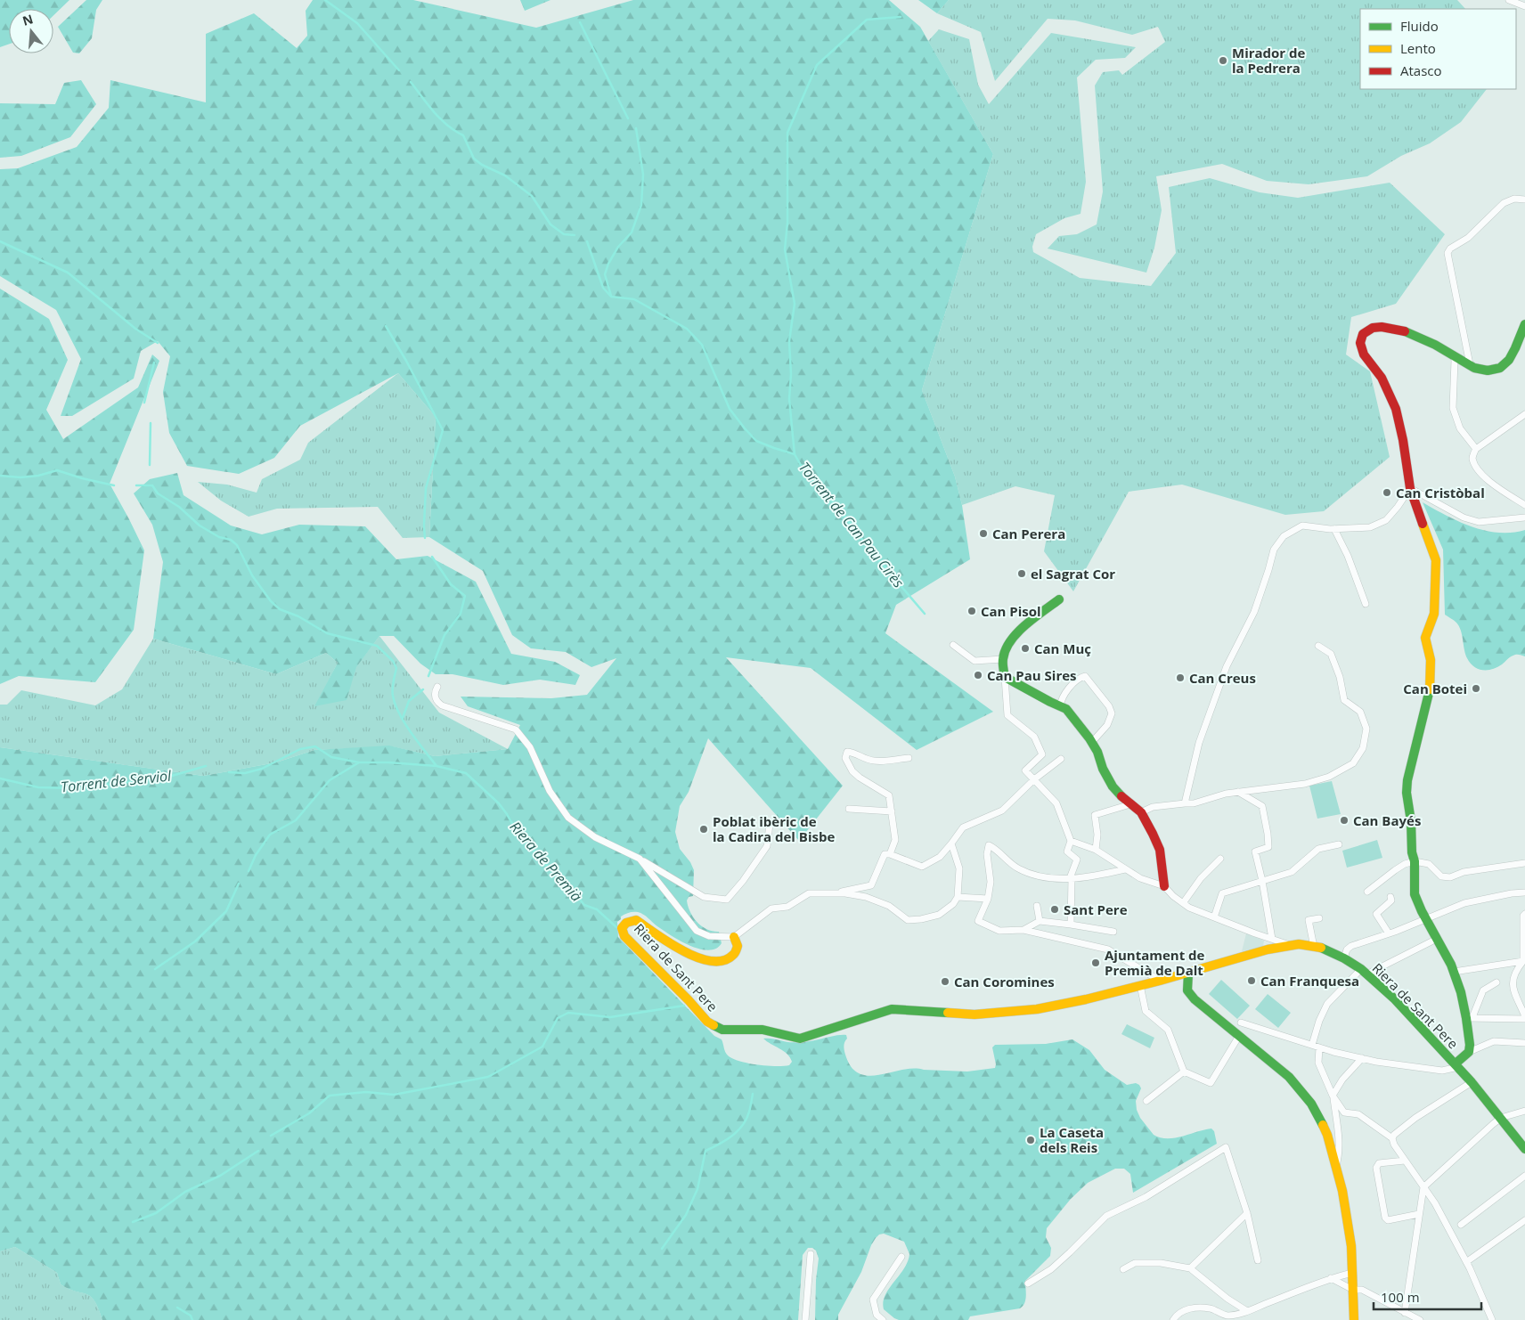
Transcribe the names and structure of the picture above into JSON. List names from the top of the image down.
{
  "streets": {
    "street": ["Riera de Sant Pere"]
  },
  "water": ["Torrent de Can Pau Cirès", "Torrent de Serviol", "Riera de Premià"],
  "places": [
    "Mirador de la Pedrera",
    "Can Cristòbal",
    "Can Perera",
    "el Sagrat Cor",
    "Can Pisol",
    "Can Muç",
    "Can Pau Sires",
    "Can Creus",
    "Can Botei",
    "Can Bayés",
    "Poblat ibèric de la Cadira del Bisbe",
    "Sant Pere",
    "Ajuntament de Premià de Dalt",
    "Can Franquesa",
    "Can Coromines",
    "La Caseta dels Reis"
  ],
  "legend": ["Fluido", "Lento", "Atasco"],
  "scale_bar": "100 m",
  "north": "top"
}
